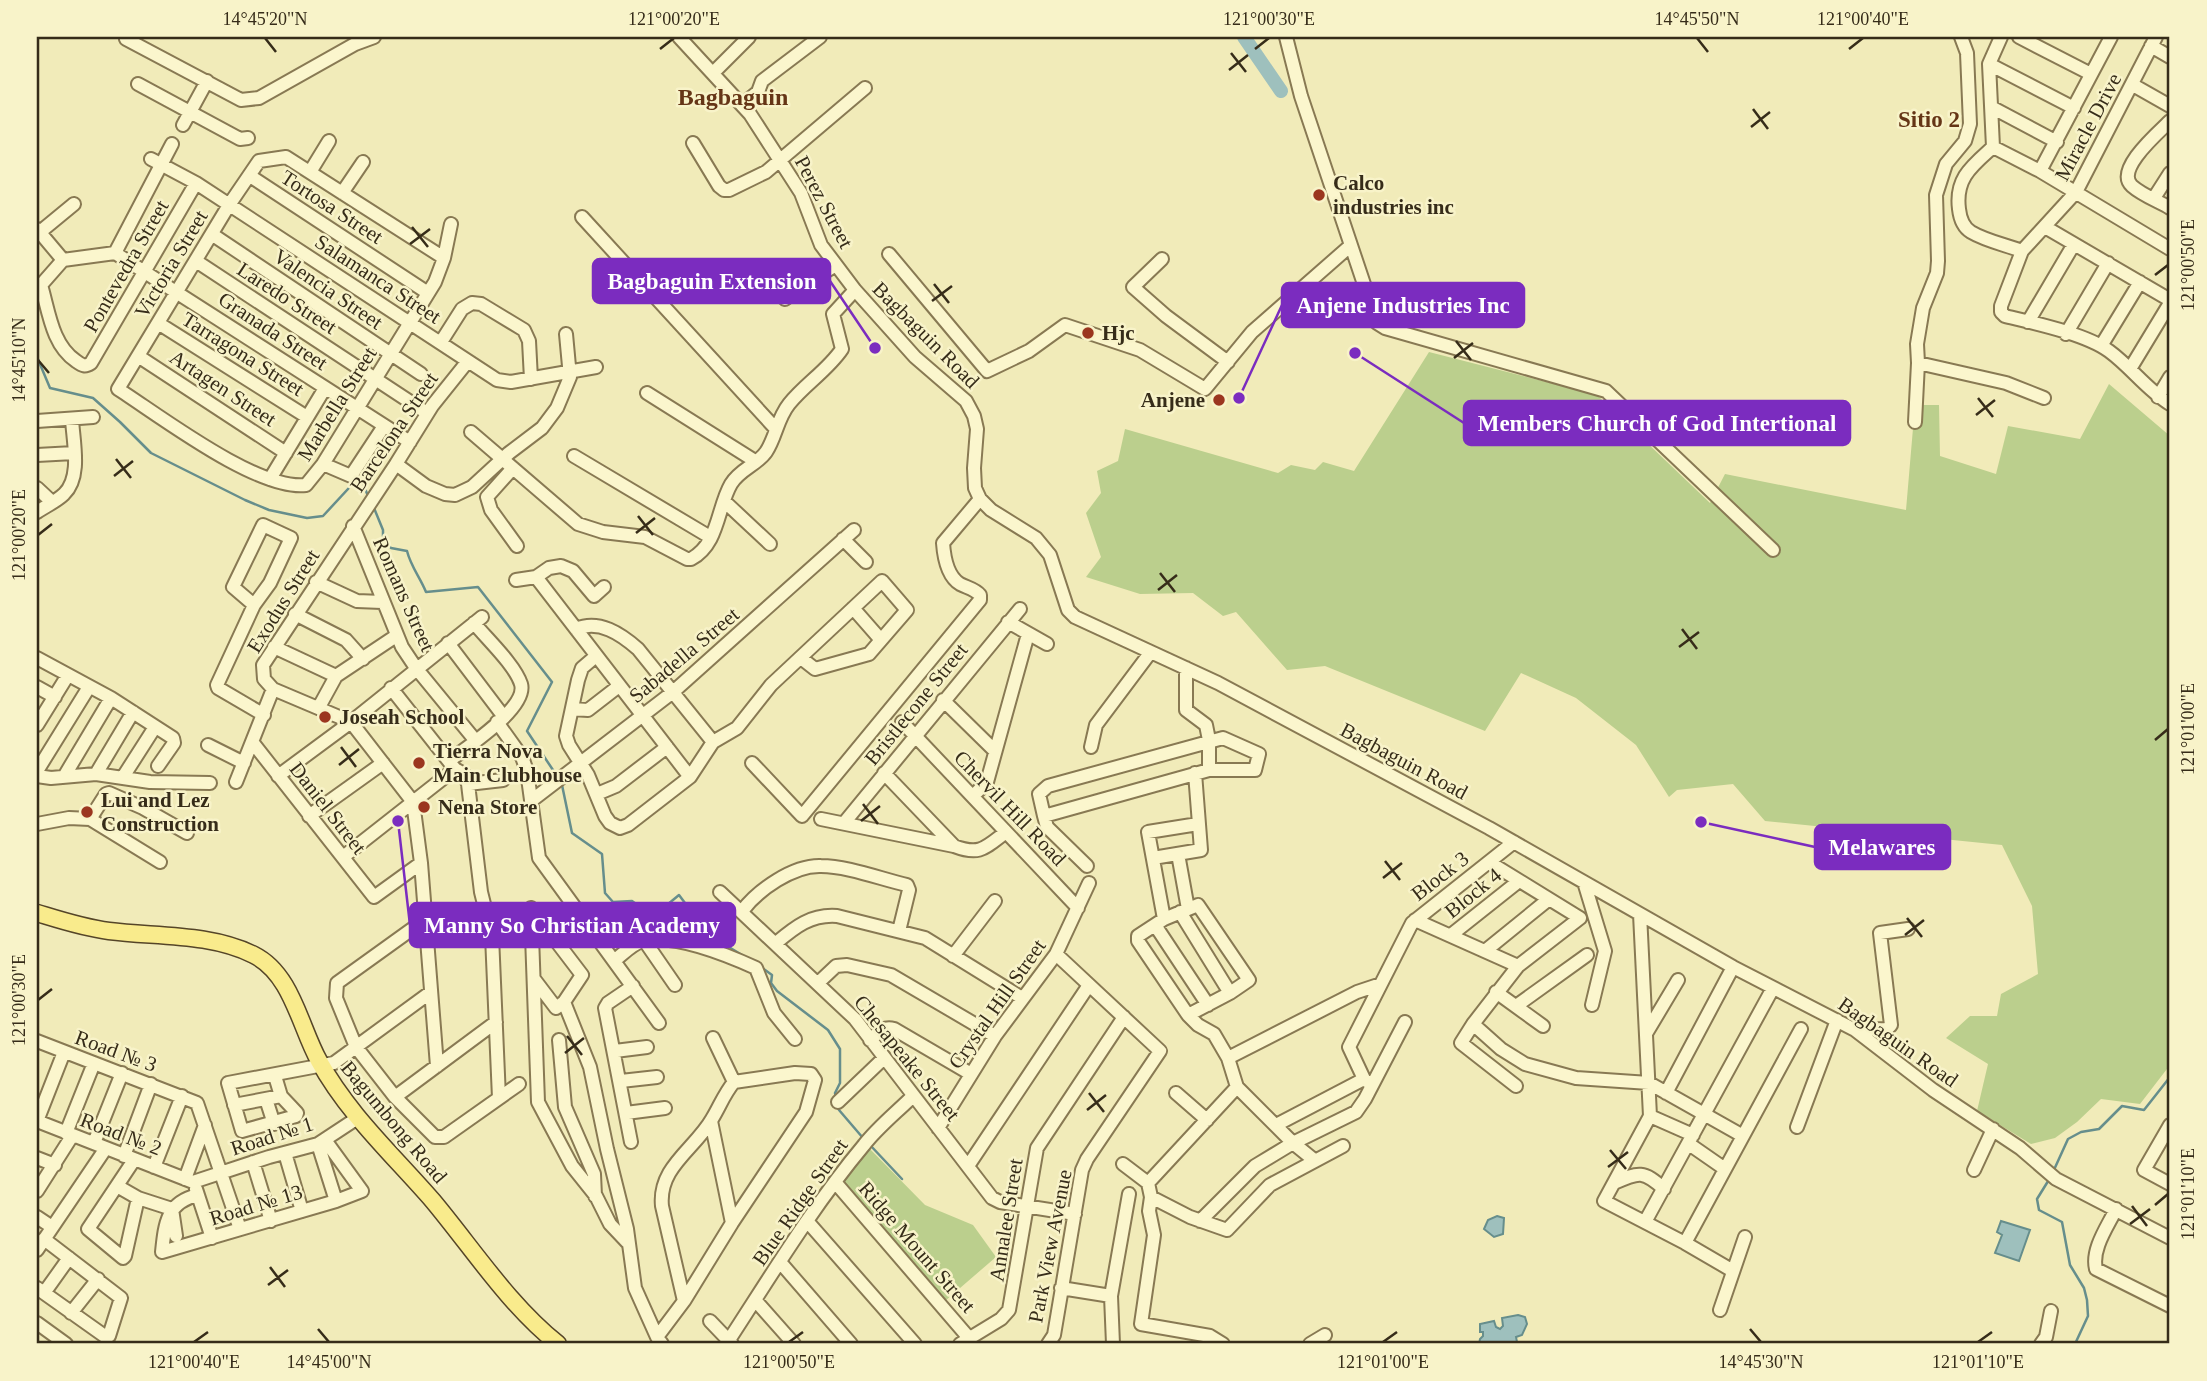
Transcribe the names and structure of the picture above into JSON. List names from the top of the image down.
{
  "streets": {
    "main road": ["Bagumbong Road"],
    "street": [
      "Miracle Drive",
      "Perez Street",
      "Tortosa Street",
      "Victoria Street",
      "Pontevedra Street",
      "Salamanca Street",
      "Valencia Street",
      "Laredo Street",
      "Granada Street",
      "Bagbaguin Road",
      "Tarragona Street",
      "Artagen Street",
      "Marbella Street",
      "Barcelona Street",
      "Romans Street",
      "Exodus Street",
      "Sabadella Street",
      "Bristlecone Street",
      "Daniel Street",
      "Chervil Hill Road",
      "Block 3",
      "Block 4",
      "Crystal Hill Street",
      "Road № 3",
      "Chesapeake Street",
      "Road № 2",
      "Road № 1",
      "Blue Ridge Street",
      "Road № 13",
      "Annalee Street",
      "Park View Avenue",
      "Ridge Mount Street"
    ]
  },
  "crossings": [
    ["Perez Street", "Bagbaguin Road"],
    ["Tortosa Street", "Victoria Street"],
    ["Tortosa Street", "Marbella Street"],
    ["Victoria Street", "Salamanca Street"],
    ["Victoria Street", "Valencia Street"],
    ["Victoria Street", "Laredo Street"],
    ["Victoria Street", "Granada Street"],
    ["Victoria Street", "Tarragona Street"],
    ["Victoria Street", "Artagen Street"],
    ["Victoria Street", "Marbella Street"],
    ["Pontevedra Street", "Salamanca Street"],
    ["Pontevedra Street", "Granada Street"],
    ["Salamanca Street", "Marbella Street"],
    ["Salamanca Street", "Barcelona Street"],
    ["Valencia Street", "Marbella Street"],
    ["Laredo Street", "Marbella Street"],
    ["Laredo Street", "Barcelona Street"],
    ["Granada Street", "Marbella Street"],
    ["Granada Street", "Barcelona Street"],
    ["Bagbaguin Road", "Block 3"],
    ["Barcelona Street", "Romans Street"],
    ["Barcelona Street", "Exodus Street"],
    ["Romans Street", "Exodus Street"],
    ["Bristlecone Street", "Chervil Hill Road"],
    ["Chervil Hill Road", "Crystal Hill Street"],
    ["Crystal Hill Street", "Chesapeake Street"],
    ["Chesapeake Street", "Blue Ridge Street"],
    ["Chesapeake Street", "Annalee Street"],
    ["Chesapeake Street", "Park View Avenue"],
    ["Bagumbong Road", "Road № 1"],
    ["Road № 2", "Road № 1"],
    ["Road № 1", "Road № 13"],
    ["Blue Ridge Street", "Ridge Mount Street"],
    ["Annalee Street", "Park View Avenue"],
    ["Annalee Street", "Ridge Mount Street"]
  ],
  "districts": ["Bagbaguin", "Sitio 2"],
  "places": [
    "Calco industries inc",
    "Hjc",
    "Bagbaguin Extension",
    "Members Church of God Intertional",
    "Anjene Industries Inc",
    "Anjene",
    "Joseah School",
    "Tierra Nova Main Clubhouse",
    "Nena Store",
    "Lui and Lez Construction",
    "Manny So Christian Academy",
    "Melawares"
  ],
  "coordinates": [
    "14°45'20\"N",
    "121°00'20\"E",
    "121°00'30\"E",
    "14°45'50\"N",
    "121°00'40\"E",
    "121°00'50\"E",
    "14°45'10\"N",
    "121°01'00\"E",
    "121°01'10\"E",
    "14°45'00\"N",
    "14°45'30\"N"
  ]
}
